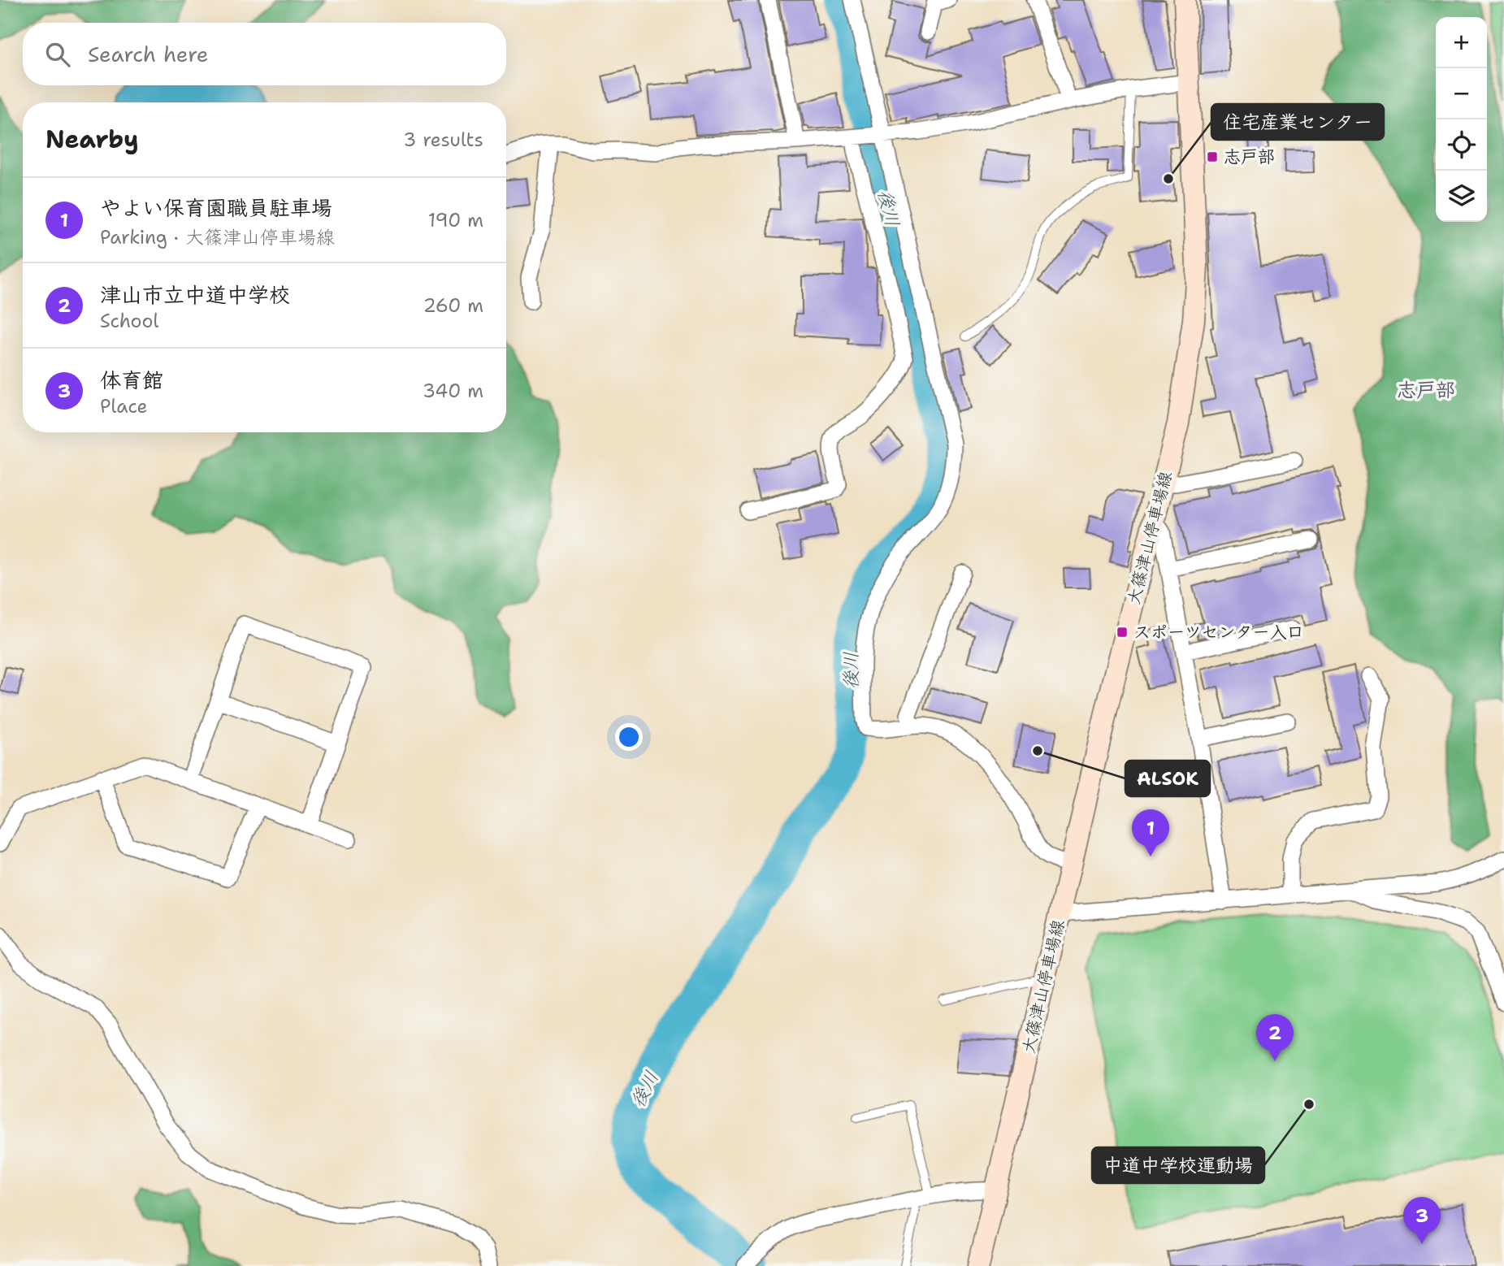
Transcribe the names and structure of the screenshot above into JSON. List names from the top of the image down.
{
  "streets": {
    "main road": ["大篠津山停車場線"]
  },
  "districts": ["志戸部"],
  "water": ["後川"],
  "places": {
    "transit": ["志戸部", "スポーツセンター入口"],
    "other": ["住宅産業センター", "ALSOK", "中道中学校運動場"]
  },
  "page": {
    "map_buttons": ["+", "−"],
    "search": "Search here",
    "heading": ["Nearby", "3 results"],
    "list": [
      {
        "mark": "1",
        "name": "やよい保育園職員駐車場",
        "note": "Parking · 大篠津山停車場線",
        "value": "190 m"
      },
      {
        "mark": "2",
        "name": "津山市立中道中学校",
        "note": "School",
        "value": "260 m"
      },
      {
        "mark": "3",
        "name": "体育館",
        "note": "Place",
        "value": "340 m"
      }
    ],
    "pins": ["1", "2", "3"]
  }
}
